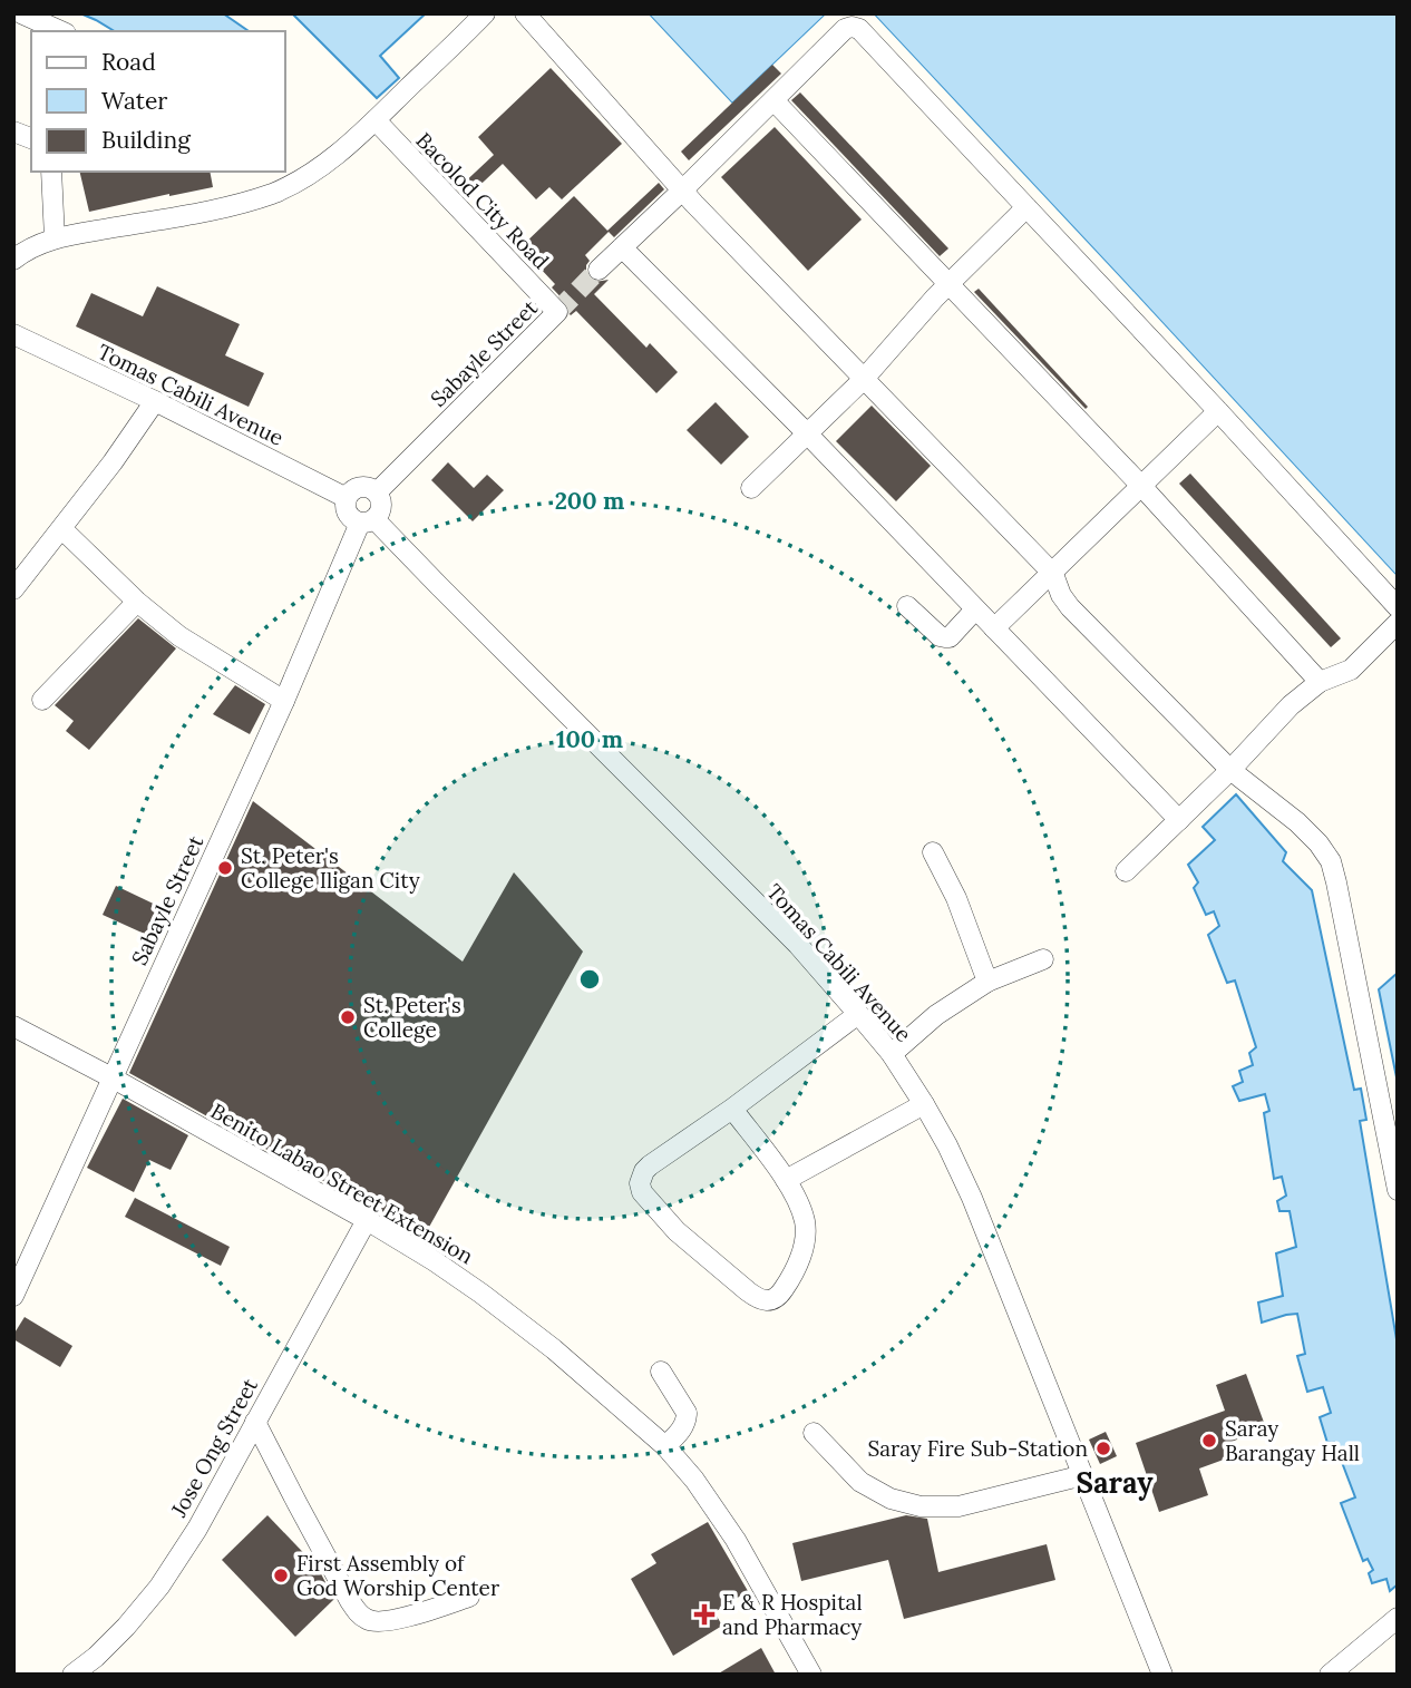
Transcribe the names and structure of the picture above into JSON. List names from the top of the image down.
{
  "streets": {
    "street": [
      "Bacolod City Road",
      "Sabayle Street",
      "Tomas Cabili Avenue",
      "Benito Labao Street Extension",
      "Jose Ong Street"
    ]
  },
  "crossings": [
    ["Bacolod City Road", "Sabayle Street"],
    ["Sabayle Street", "Tomas Cabili Avenue"],
    ["Sabayle Street", "Benito Labao Street Extension"],
    ["Benito Labao Street Extension", "Jose Ong Street"]
  ],
  "districts": ["Saray"],
  "places": {
    "other": [
      "St. Peter's College Iligan City",
      "St. Peter's College",
      "Saray Barangay Hall",
      "Saray Fire Sub-Station",
      "First Assembly of God Worship Center"
    ],
    "health": ["E & R Hospital and Pharmacy"]
  },
  "legend": ["Road", "Water", "Building"],
  "rings": ["200 m", "100 m"]
}
